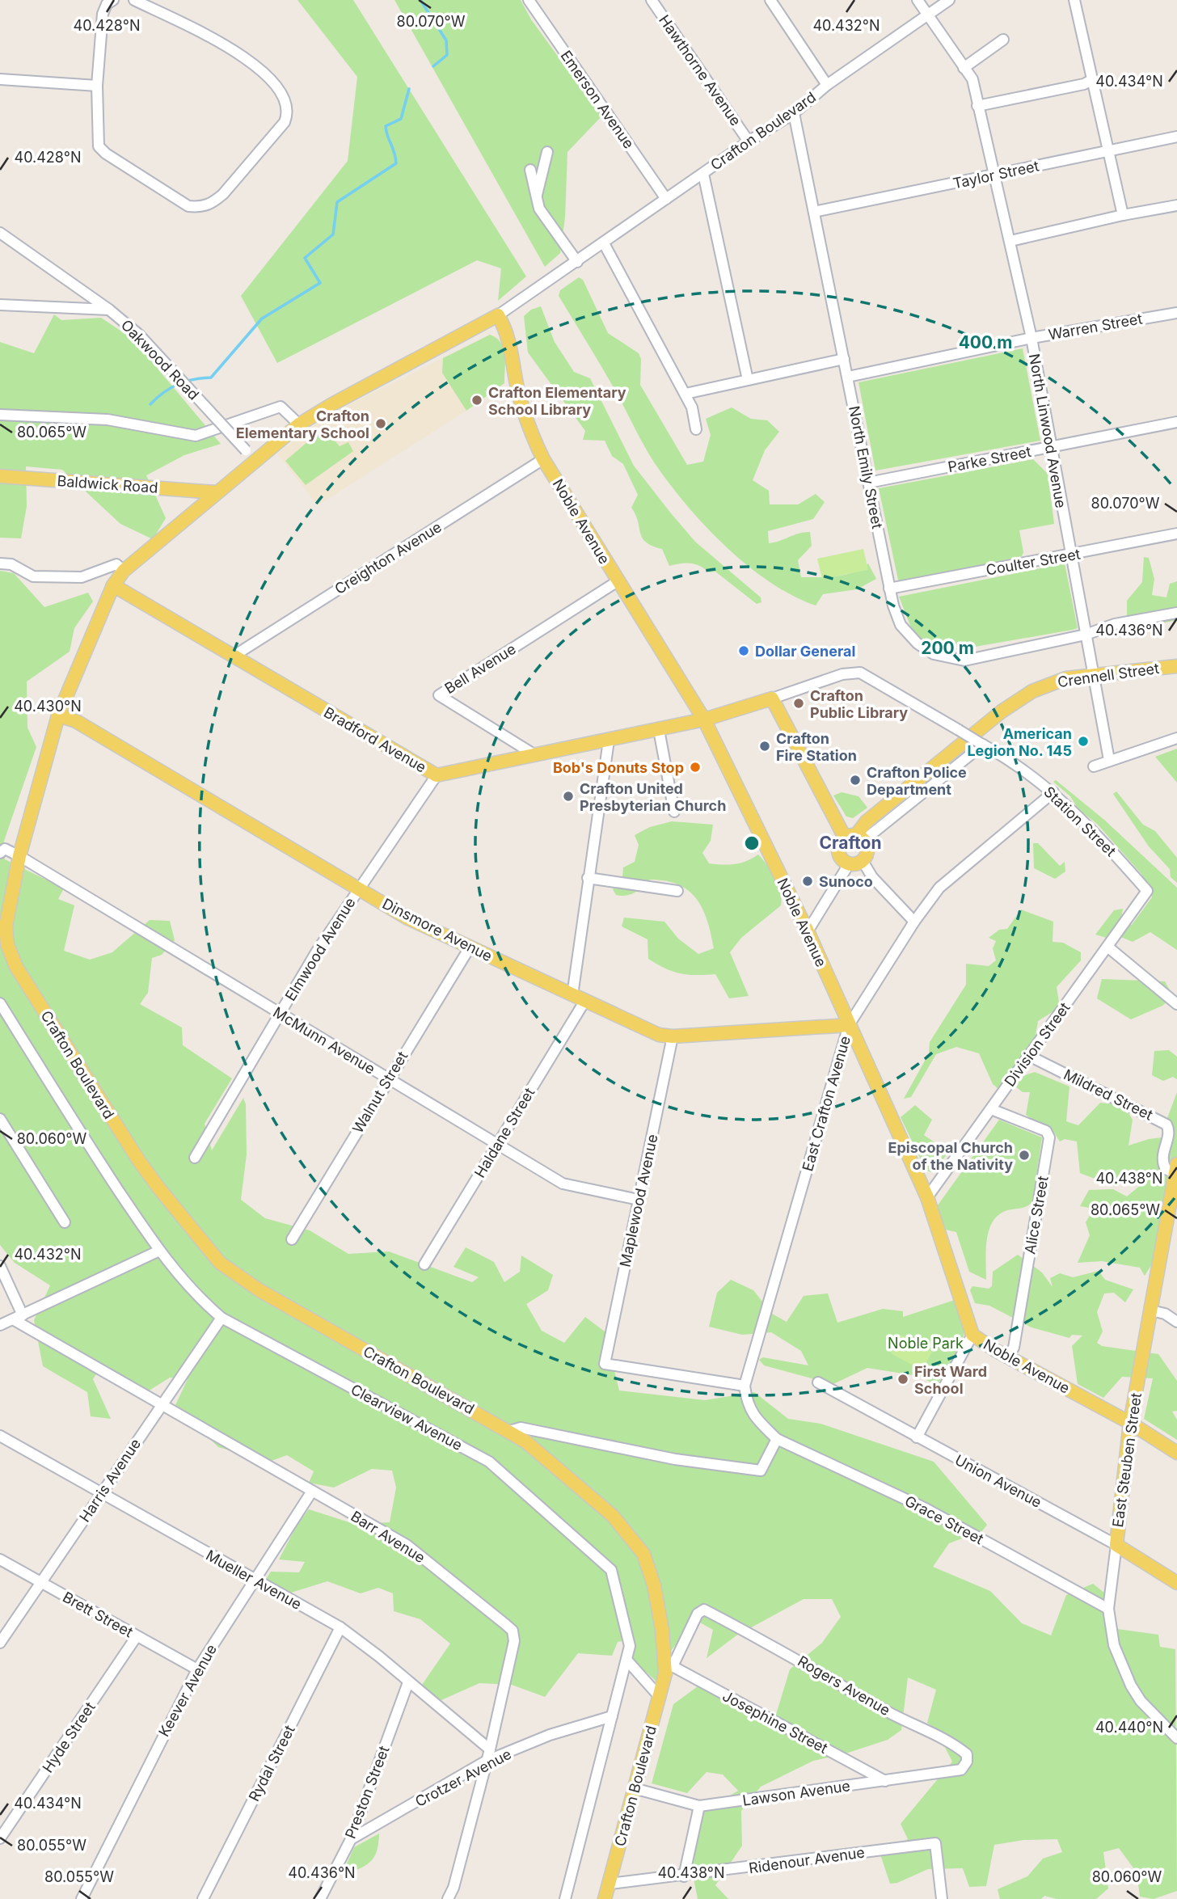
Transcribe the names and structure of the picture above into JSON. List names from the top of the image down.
{
  "streets": {
    "main road": [
      "Crafton Boulevard",
      "Baldwick Road",
      "Noble Avenue",
      "Crennell Street",
      "Bradford Avenue",
      "Dinsmore Avenue",
      "East Steuben Street",
      "Union Avenue"
    ],
    "street": [
      "Hawthorne Avenue",
      "Emerson Avenue",
      "Taylor Street",
      "Warren Street",
      "Oakwood Road",
      "North Linwood Avenue",
      "Parke Street",
      "North Emily Street",
      "Creighton Avenue",
      "Coulter Street",
      "Bell Avenue",
      "Station Street",
      "Elmwood Avenue",
      "McMunn Avenue",
      "Division Street",
      "Walnut Street",
      "Mildred Street",
      "East Crafton Avenue",
      "Haldane Street",
      "Maplewood Avenue",
      "Alice Street",
      "Clearview Avenue",
      "Harris Avenue",
      "Grace Street",
      "Barr Avenue",
      "Mueller Avenue",
      "Brett Street",
      "Rogers Avenue",
      "Keever Avenue",
      "Josephine Street",
      "Hyde Street",
      "Rydal Street",
      "Crotzer Avenue",
      "Preston Street",
      "Lawson Avenue",
      "Ridenour Avenue"
    ]
  },
  "crossings": [
    ["Hawthorne Avenue", "Crafton Boulevard"],
    ["Emerson Avenue", "Crafton Boulevard"],
    ["Crafton Boulevard", "Oakwood Road"],
    ["Crafton Boulevard", "North Linwood Avenue"],
    ["Crafton Boulevard", "North Emily Street"],
    ["Crafton Boulevard", "Baldwick Road"],
    ["Crafton Boulevard", "Noble Avenue"],
    ["Crafton Boulevard", "Bradford Avenue"],
    ["Crafton Boulevard", "Dinsmore Avenue"],
    ["Crafton Boulevard", "McMunn Avenue"],
    ["Crafton Boulevard", "Rogers Avenue"],
    ["Crafton Boulevard", "Josephine Street"],
    ["Crafton Boulevard", "Lawson Avenue"],
    ["Crafton Boulevard", "Ridenour Avenue"],
    ["Taylor Street", "North Linwood Avenue"],
    ["Taylor Street", "North Emily Street"],
    ["Warren Street", "North Linwood Avenue"],
    ["Warren Street", "North Emily Street"],
    ["North Linwood Avenue", "Parke Street"],
    ["North Linwood Avenue", "North Emily Street"],
    ["North Linwood Avenue", "Coulter Street"],
    ["North Linwood Avenue", "Crennell Street"],
    ["Parke Street", "North Emily Street"],
    ["North Emily Street", "Coulter Street"],
    ["Noble Avenue", "Creighton Avenue"],
    ["Noble Avenue", "Bell Avenue"],
    ["Noble Avenue", "Bradford Avenue"],
    ["Noble Avenue", "Dinsmore Avenue"],
    ["Noble Avenue", "Division Street"],
    ["Noble Avenue", "East Crafton Avenue"],
    ["Noble Avenue", "Alice Street"],
    ["Noble Avenue", "East Steuben Street"],
    ["Creighton Avenue", "Bradford Avenue"],
    ["Bell Avenue", "Bradford Avenue"],
    ["Bradford Avenue", "Station Street"],
    ["Bradford Avenue", "Elmwood Avenue"],
    ["Station Street", "Division Street"],
    ["Station Street", "East Crafton Avenue"],
    ["Dinsmore Avenue", "Elmwood Avenue"],
    ["Dinsmore Avenue", "Walnut Street"],
    ["Dinsmore Avenue", "East Crafton Avenue"],
    ["Dinsmore Avenue", "Haldane Street"],
    ["Dinsmore Avenue", "Maplewood Avenue"],
    ["Elmwood Avenue", "McMunn Avenue"],
    ["McMunn Avenue", "Walnut Street"],
    ["McMunn Avenue", "Haldane Street"],
    ["McMunn Avenue", "Maplewood Avenue"],
    ["Division Street", "Mildred Street"],
    ["Division Street", "Alice Street"],
    ["Mildred Street", "East Steuben Street"],
    ["East Crafton Avenue", "Maplewood Avenue"],
    ["East Crafton Avenue", "Grace Street"],
    ["Maplewood Avenue", "Grace Street"],
    ["Clearview Avenue", "Harris Avenue"],
    ["Clearview Avenue", "Crotzer Avenue"],
    ["East Steuben Street", "Union Avenue"],
    ["East Steuben Street", "Grace Street"],
    ["Harris Avenue", "Barr Avenue"],
    ["Harris Avenue", "Mueller Avenue"],
    ["Harris Avenue", "Brett Street"],
    ["Barr Avenue", "Mueller Avenue"],
    ["Barr Avenue", "Keever Avenue"],
    ["Barr Avenue", "Crotzer Avenue"],
    ["Mueller Avenue", "Keever Avenue"],
    ["Mueller Avenue", "Rydal Street"],
    ["Mueller Avenue", "Preston Street"],
    ["Brett Street", "Keever Avenue"],
    ["Brett Street", "Hyde Street"],
    ["Rogers Avenue", "Josephine Street"],
    ["Rogers Avenue", "Lawson Avenue"],
    ["Josephine Street", "Lawson Avenue"],
    ["Crotzer Avenue", "Preston Street"]
  ],
  "districts": ["Crafton"],
  "parks": ["Noble Park"],
  "places": [
    "Crafton Elementary School Library",
    "Crafton Elementary School",
    "Dollar General",
    "Crafton Public Library",
    "American Legion No. 145",
    "Crafton Fire Station",
    "Bob's Donuts Stop",
    "Crafton Police Department",
    "Crafton United Presbyterian Church",
    "Sunoco",
    "Episcopal Church of the Nativity",
    "First Ward School"
  ],
  "coordinates": [
    "80.070°W",
    "40.428°N",
    "40.432°N",
    "40.434°N",
    "80.065°W",
    "40.436°N",
    "40.430°N",
    "80.060°W",
    "40.438°N",
    "40.440°N",
    "80.055°W"
  ],
  "rings": ["400 m", "200 m"]
}
